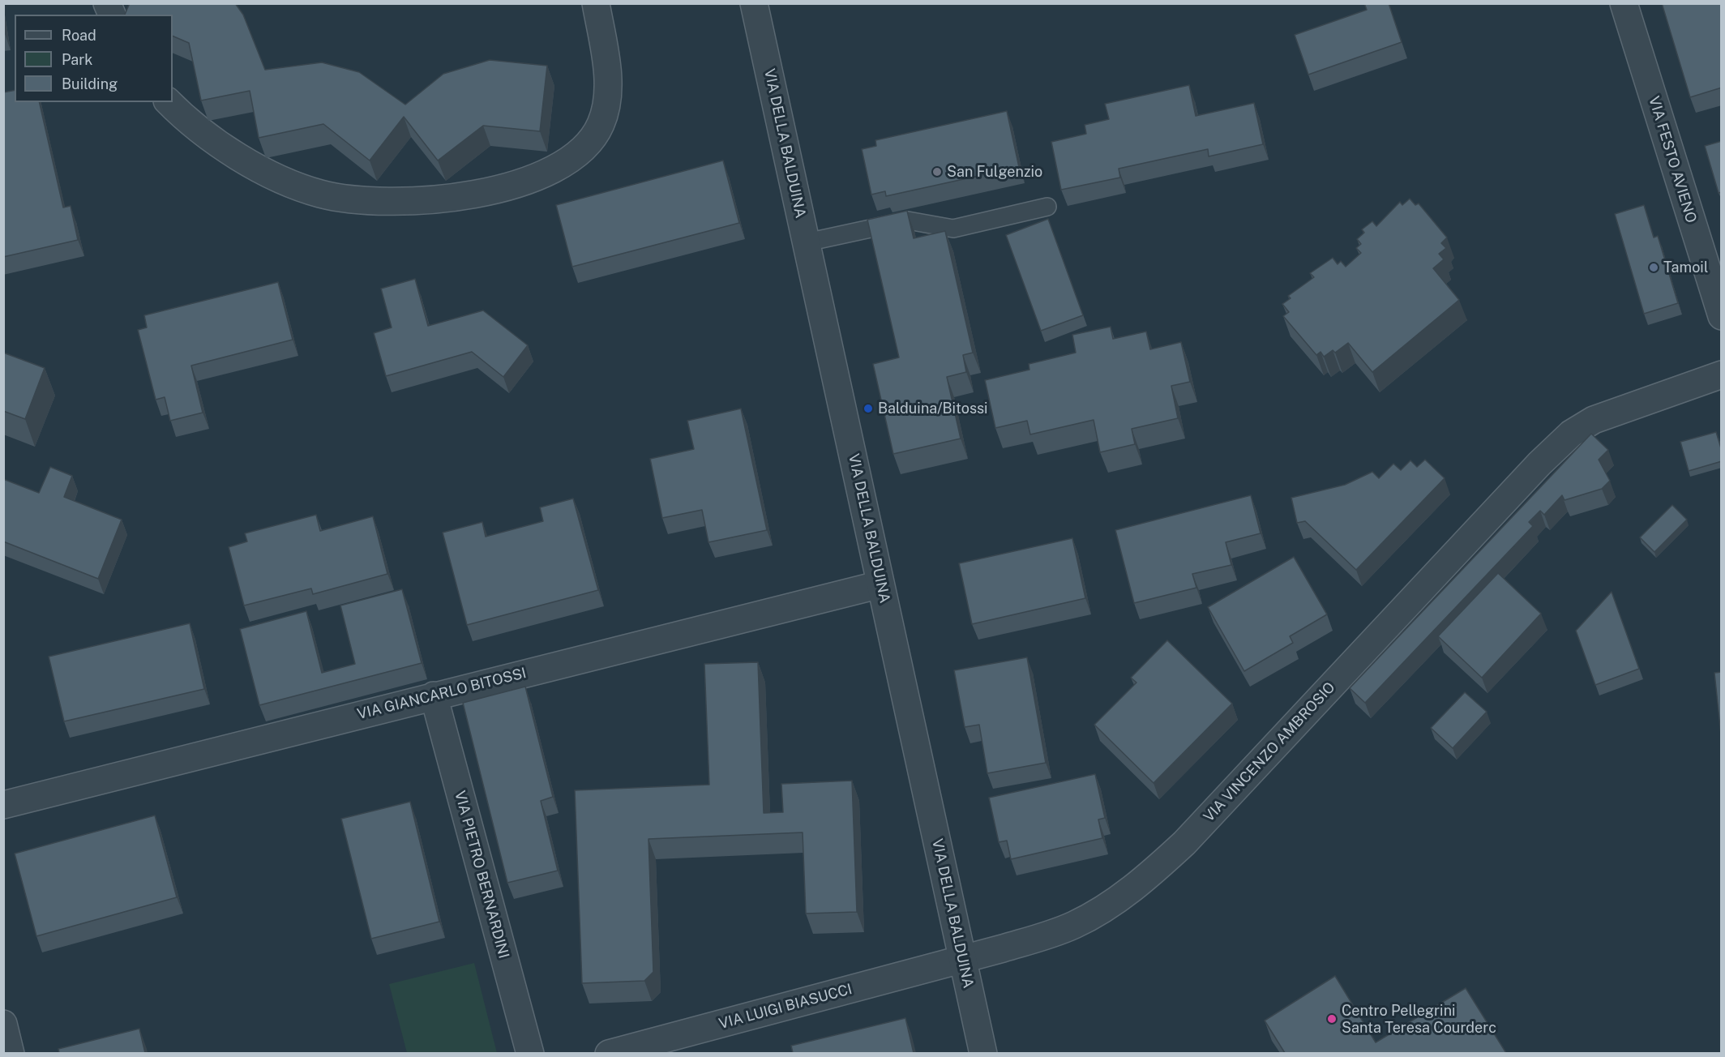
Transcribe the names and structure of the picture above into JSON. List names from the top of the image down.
{
  "streets": {
    "street": [
      "VIA DELLA BALDUINA",
      "VIA FESTO AVIENO",
      "VIA GIANCARLO BITOSSI",
      "VIA VINCENZO AMBROSIO",
      "VIA PIETRO BERNARDINI",
      "VIA LUIGI BIASUCCI"
    ]
  },
  "crossings": [
    ["VIA DELLA BALDUINA", "VIA GIANCARLO BITOSSI"],
    ["VIA DELLA BALDUINA", "VIA VINCENZO AMBROSIO"],
    ["VIA DELLA BALDUINA", "VIA LUIGI BIASUCCI"],
    ["VIA GIANCARLO BITOSSI", "VIA PIETRO BERNARDINI"],
    ["VIA VINCENZO AMBROSIO", "VIA LUIGI BIASUCCI"]
  ],
  "places": [
    "San Fulgenzio",
    "Tamoil",
    "Balduina/Bitossi",
    "Centro Pellegrini Santa Teresa Courderc"
  ],
  "legend": ["Road", "Park", "Building"]
}
